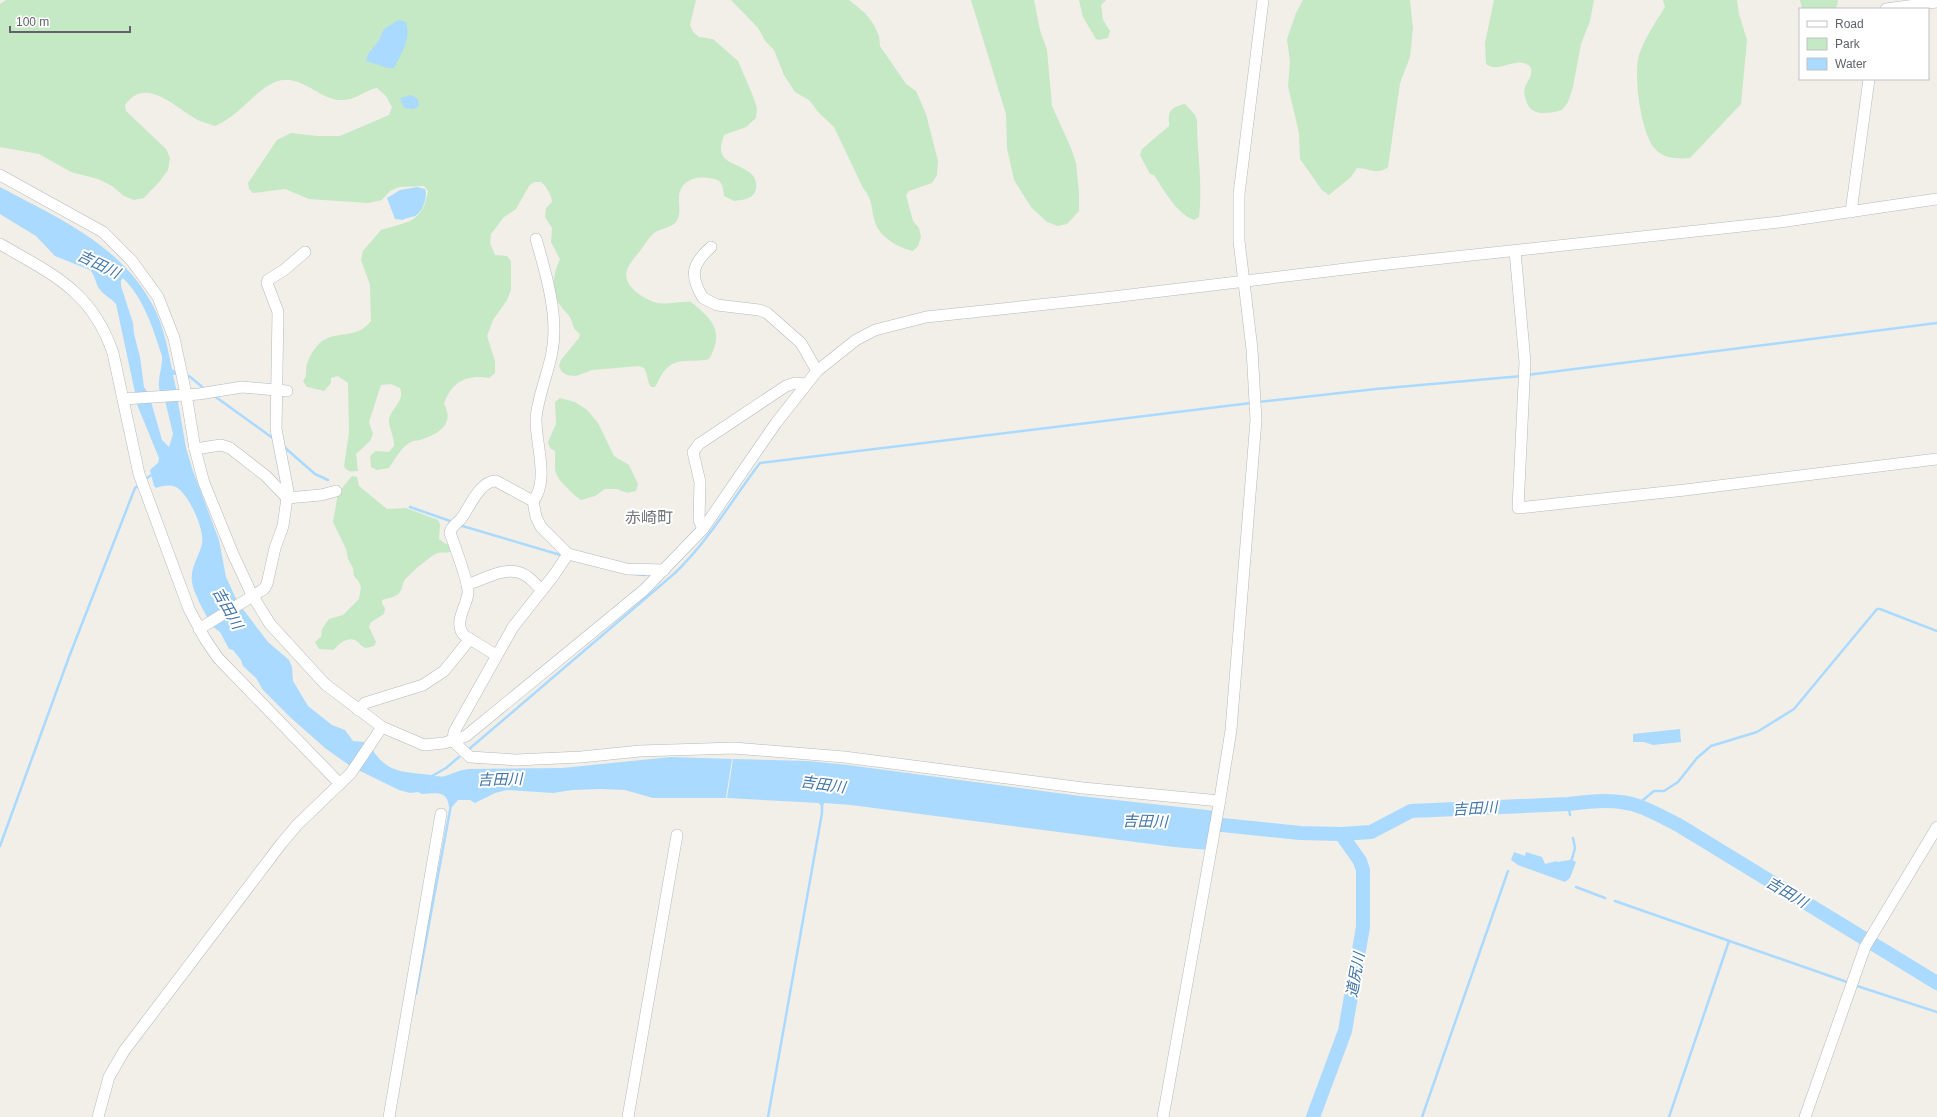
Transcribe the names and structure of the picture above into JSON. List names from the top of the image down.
{
  "districts": ["赤崎町"],
  "water": ["吉田川", "道尻川"],
  "legend": ["Road", "Park", "Water"],
  "scale_bar": "100 m"
}
